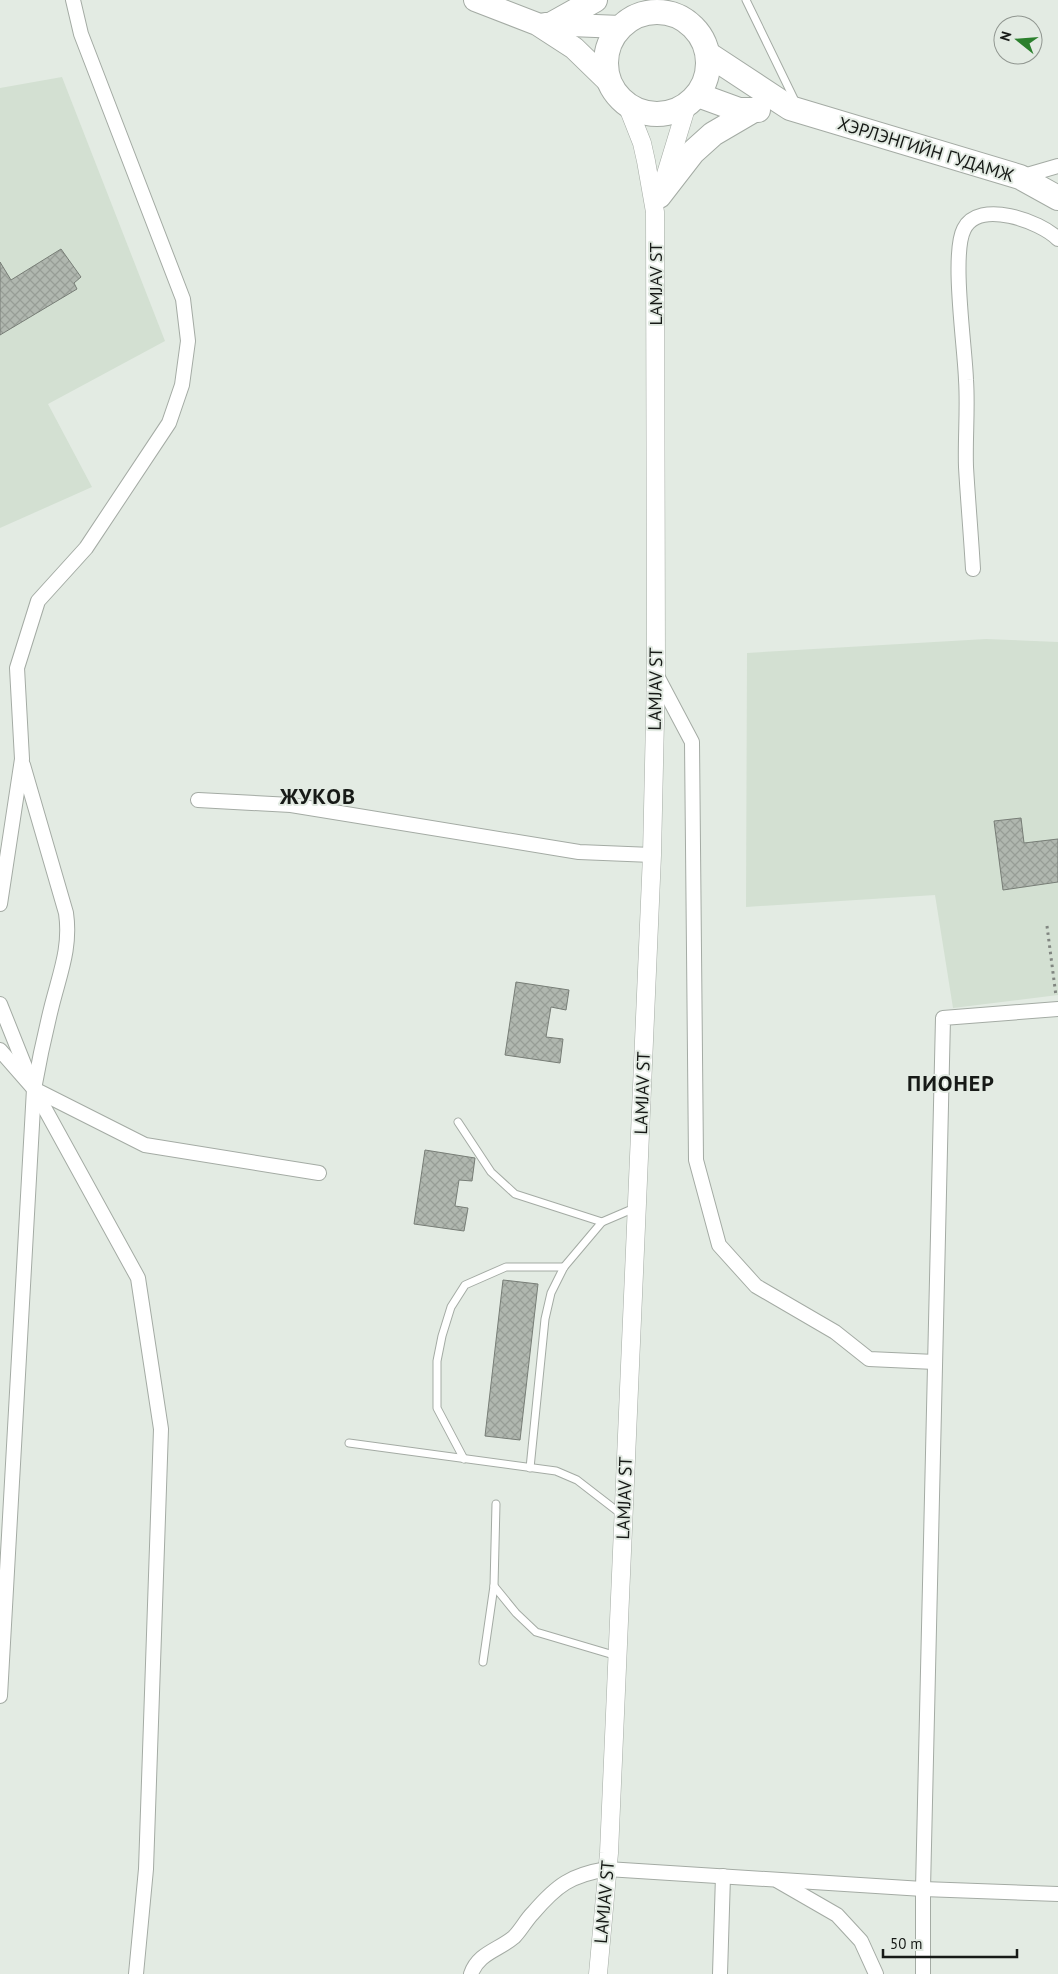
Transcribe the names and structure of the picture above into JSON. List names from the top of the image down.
{
  "streets": {
    "highway": ["ХЭРЛЭНГИЙН ГУДАМЖ"],
    "street": ["LAMJAV ST"]
  },
  "districts": ["ЖУКОВ", "ПИОНЕР"],
  "scale_bar": "50 m",
  "north": "left"
}
